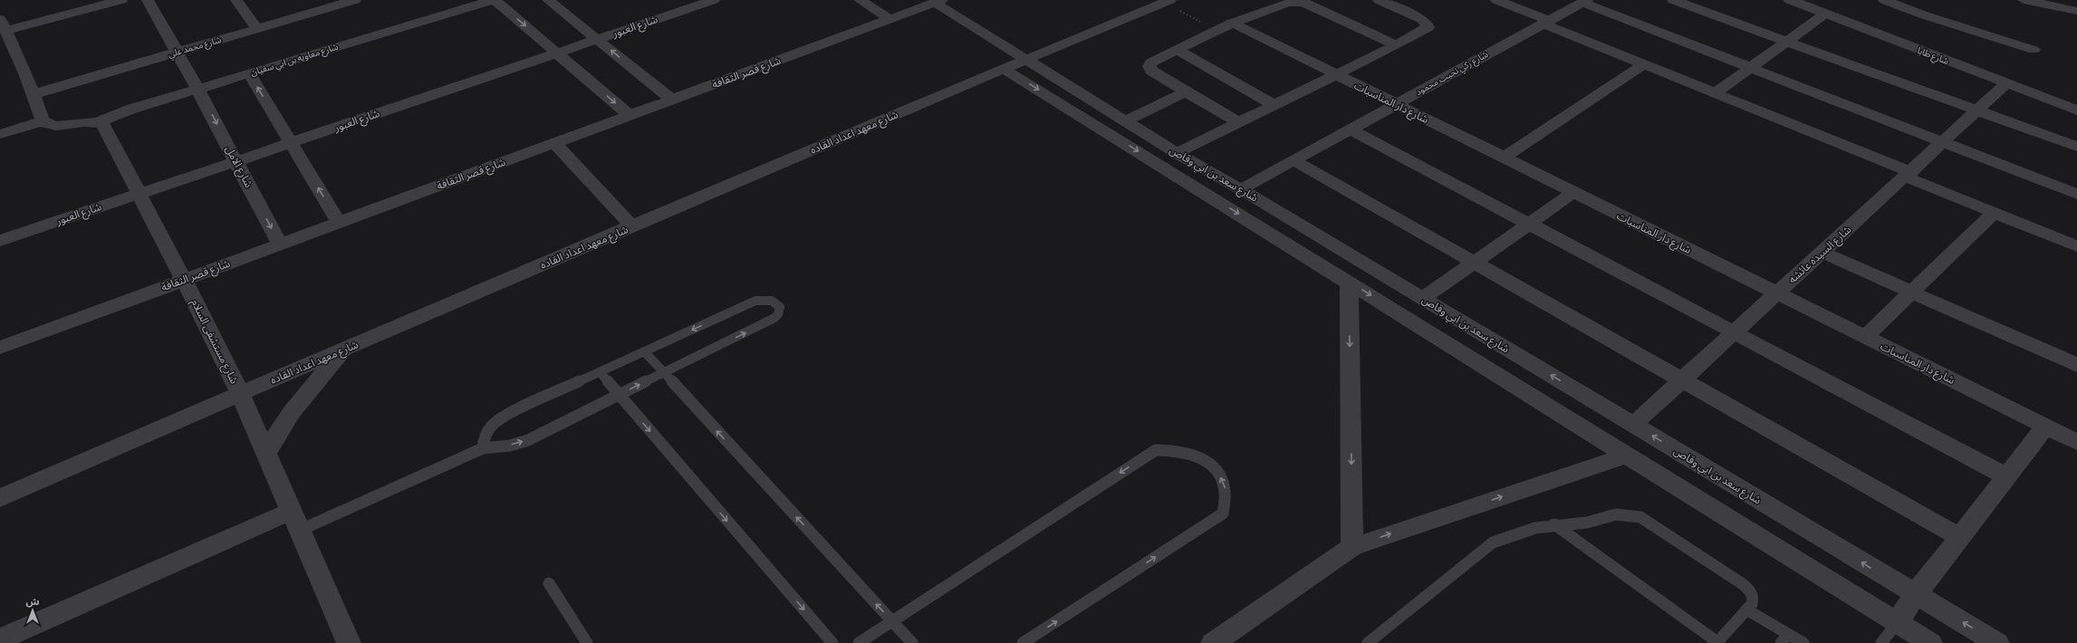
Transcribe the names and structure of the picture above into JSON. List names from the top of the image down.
{
  "streets": {
    "street": [
      "شارع العبور",
      "شارع محمد علي",
      "شارع طابا",
      "شارع معاويه بن ابي سفيان",
      "شارع قصر الثقافة",
      "شارع زكي نجيب محمود",
      "شارع دار المناسبات",
      "شارع معهد اعداد القاده",
      "شارع الامل",
      "شارع سعد بن ابي وقاص",
      "شارع السيده عائشه",
      "شارع مستشفى السلام"
    ]
  },
  "crossings": [
    ["شارع العبور", "شارع الامل"],
    ["شارع العبور", "شارع مستشفى السلام"],
    ["شارع محمد علي", "شارع الامل"],
    ["شارع طابا", "شارع السيده عائشه"],
    ["شارع معاويه بن ابي سفيان", "شارع الامل"],
    ["شارع معاويه بن ابي سفيان", "شارع مستشفى السلام"],
    ["شارع قصر الثقافة", "شارع الامل"],
    ["شارع قصر الثقافة", "شارع سعد بن ابي وقاص"],
    ["شارع قصر الثقافة", "شارع مستشفى السلام"],
    ["شارع زكي نجيب محمود", "شارع دار المناسبات"],
    ["شارع زكي نجيب محمود", "شارع سعد بن ابي وقاص"],
    ["شارع دار المناسبات", "شارع السيده عائشه"],
    ["شارع معهد اعداد القاده", "شارع سعد بن ابي وقاص"],
    ["شارع معهد اعداد القاده", "شارع مستشفى السلام"],
    ["شارع سعد بن ابي وقاص", "شارع السيده عائشه"]
  ],
  "north": "top"
}
